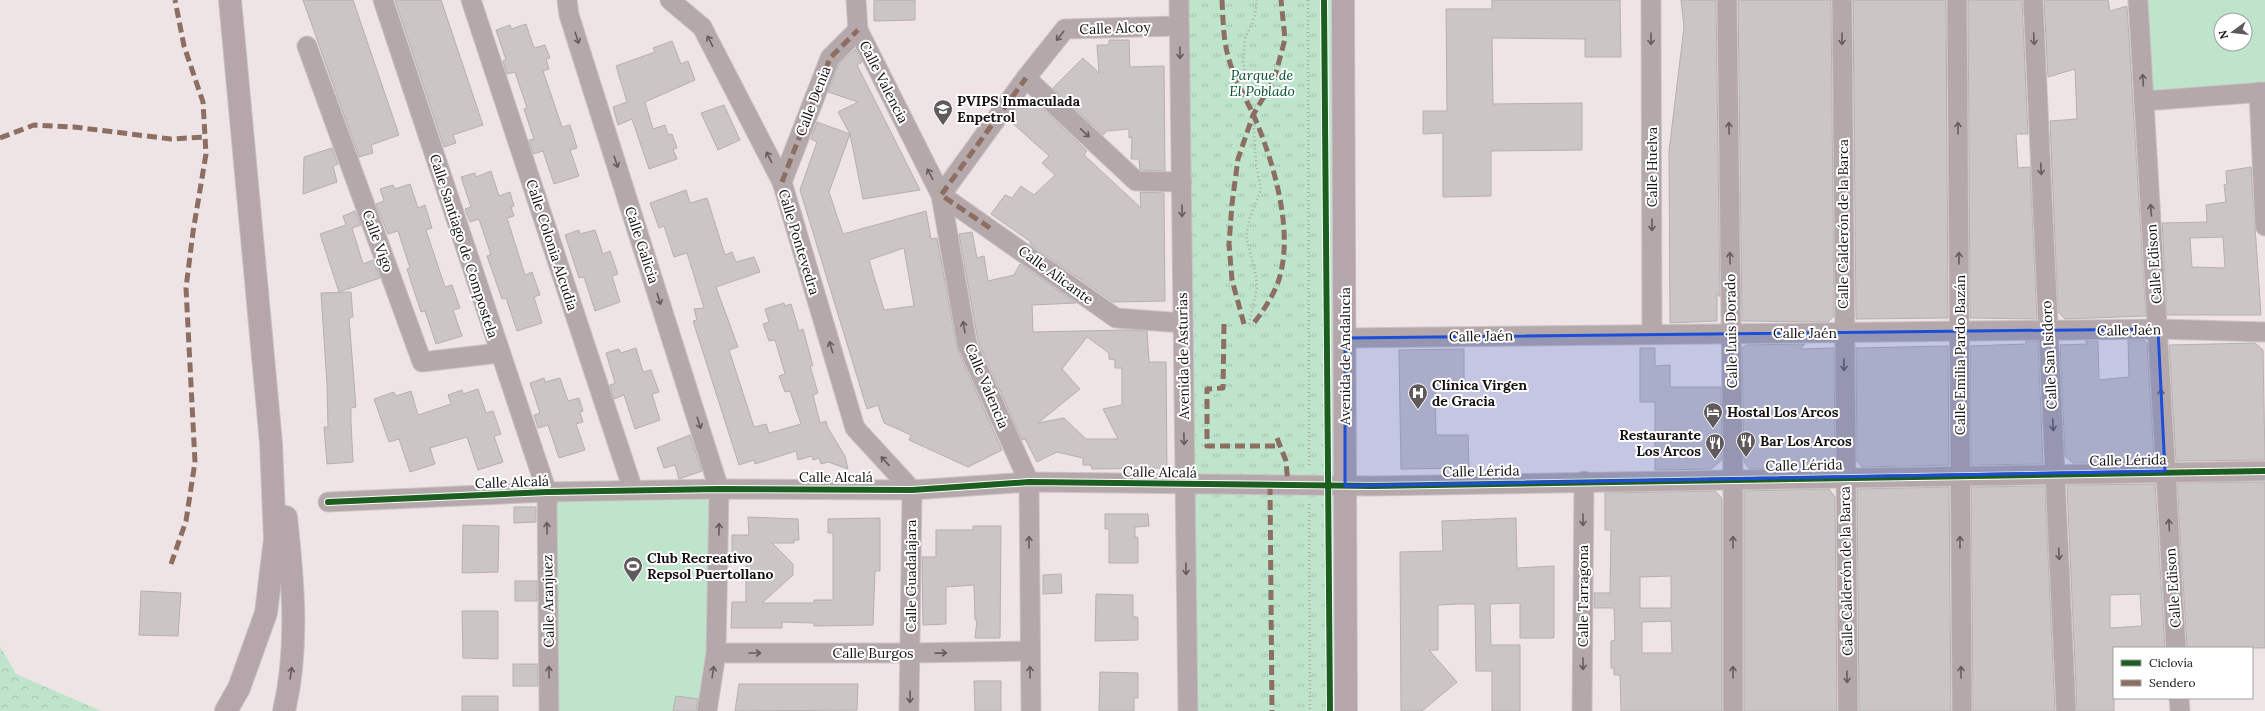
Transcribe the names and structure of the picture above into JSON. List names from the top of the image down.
{
  "streets": {
    "street": [
      "Calle Alcoy",
      "Calle Valencia",
      "Calle Denia",
      "Calle Huelva",
      "Calle Calderón de la Barca",
      "Calle Vigo",
      "Calle Pontevedra",
      "Calle Colonia Alcudia",
      "Calle Galicia",
      "Calle Santiago de Compostela",
      "Calle Edison",
      "Calle Alicante",
      "Calle Jaén",
      "Calle Luis Dorado",
      "Calle Emilia Pardo Bazán",
      "Calle San Isidoro",
      "Avenida de Asturias",
      "Avenida de Andalucía",
      "Calle Lérida",
      "Calle Alcalá",
      "Calle Guadalajara",
      "Calle Tarragona",
      "Calle Aranjuez",
      "Calle Burgos"
    ]
  },
  "crossings": [
    ["Calle Alcoy", "Calle Valencia"],
    ["Calle Alcoy", "Calle Alicante"],
    ["Calle Alcoy", "Avenida de Asturias"],
    ["Calle Valencia", "Calle Denia"],
    ["Calle Valencia", "Calle Alicante"],
    ["Calle Valencia", "Calle Alcalá"],
    ["Calle Valencia", "Calle Burgos"],
    ["Calle Denia", "Calle Pontevedra"],
    ["Calle Huelva", "Calle Jaén"],
    ["Calle Calderón de la Barca", "Calle Jaén"],
    ["Calle Calderón de la Barca", "Calle Lérida"],
    ["Calle Vigo", "Calle Santiago de Compostela"],
    ["Calle Pontevedra", "Calle Alcalá"],
    ["Calle Pontevedra", "Calle Guadalajara"],
    ["Calle Colonia Alcudia", "Calle Alcalá"],
    ["Calle Galicia", "Calle Alcalá"],
    ["Calle Galicia", "Calle Burgos"],
    ["Calle Santiago de Compostela", "Calle Alcalá"],
    ["Calle Santiago de Compostela", "Calle Aranjuez"],
    ["Calle Edison", "Calle Jaén"],
    ["Calle Edison", "Calle Lérida"],
    ["Calle Alicante", "Avenida de Asturias"],
    ["Calle Jaén", "Calle Luis Dorado"],
    ["Calle Jaén", "Calle Emilia Pardo Bazán"],
    ["Calle Jaén", "Calle San Isidoro"],
    ["Calle Jaén", "Avenida de Andalucía"],
    ["Calle Luis Dorado", "Calle Lérida"],
    ["Calle Emilia Pardo Bazán", "Calle Lérida"],
    ["Calle San Isidoro", "Calle Lérida"],
    ["Avenida de Asturias", "Calle Alcalá"],
    ["Avenida de Andalucía", "Calle Lérida"],
    ["Avenida de Andalucía", "Calle Alcalá"],
    ["Calle Lérida", "Calle Alcalá"],
    ["Calle Lérida", "Calle Tarragona"],
    ["Calle Alcalá", "Calle Guadalajara"],
    ["Calle Alcalá", "Calle Aranjuez"],
    ["Calle Guadalajara", "Calle Burgos"]
  ],
  "one_way": [
    "Calle Alcoy",
    "Calle Valencia",
    "Calle Huelva",
    "Calle Calderón de la Barca",
    "Calle Pontevedra",
    "Calle Edison",
    "Calle Luis Dorado",
    "Calle Emilia Pardo Bazán",
    "Calle San Isidoro",
    "Avenida de Asturias",
    "Calle Tarragona",
    "Calle Aranjuez",
    "Calle Burgos"
  ],
  "parks": ["Parque de El Poblado"],
  "places": {
    "school or university": ["PVIPS Inmaculada Enpetrol"],
    "hospital": ["Clínica Virgen de Gracia"],
    "hotel": ["Hostal Los Arcos"],
    "restaurant": ["Bar Los Arcos", "Restaurante Los Arcos"],
    "sports": ["Club Recreativo Repsol Puertollano"]
  },
  "legend": ["Ciclovía", "Sendero"],
  "north": "left"
}
